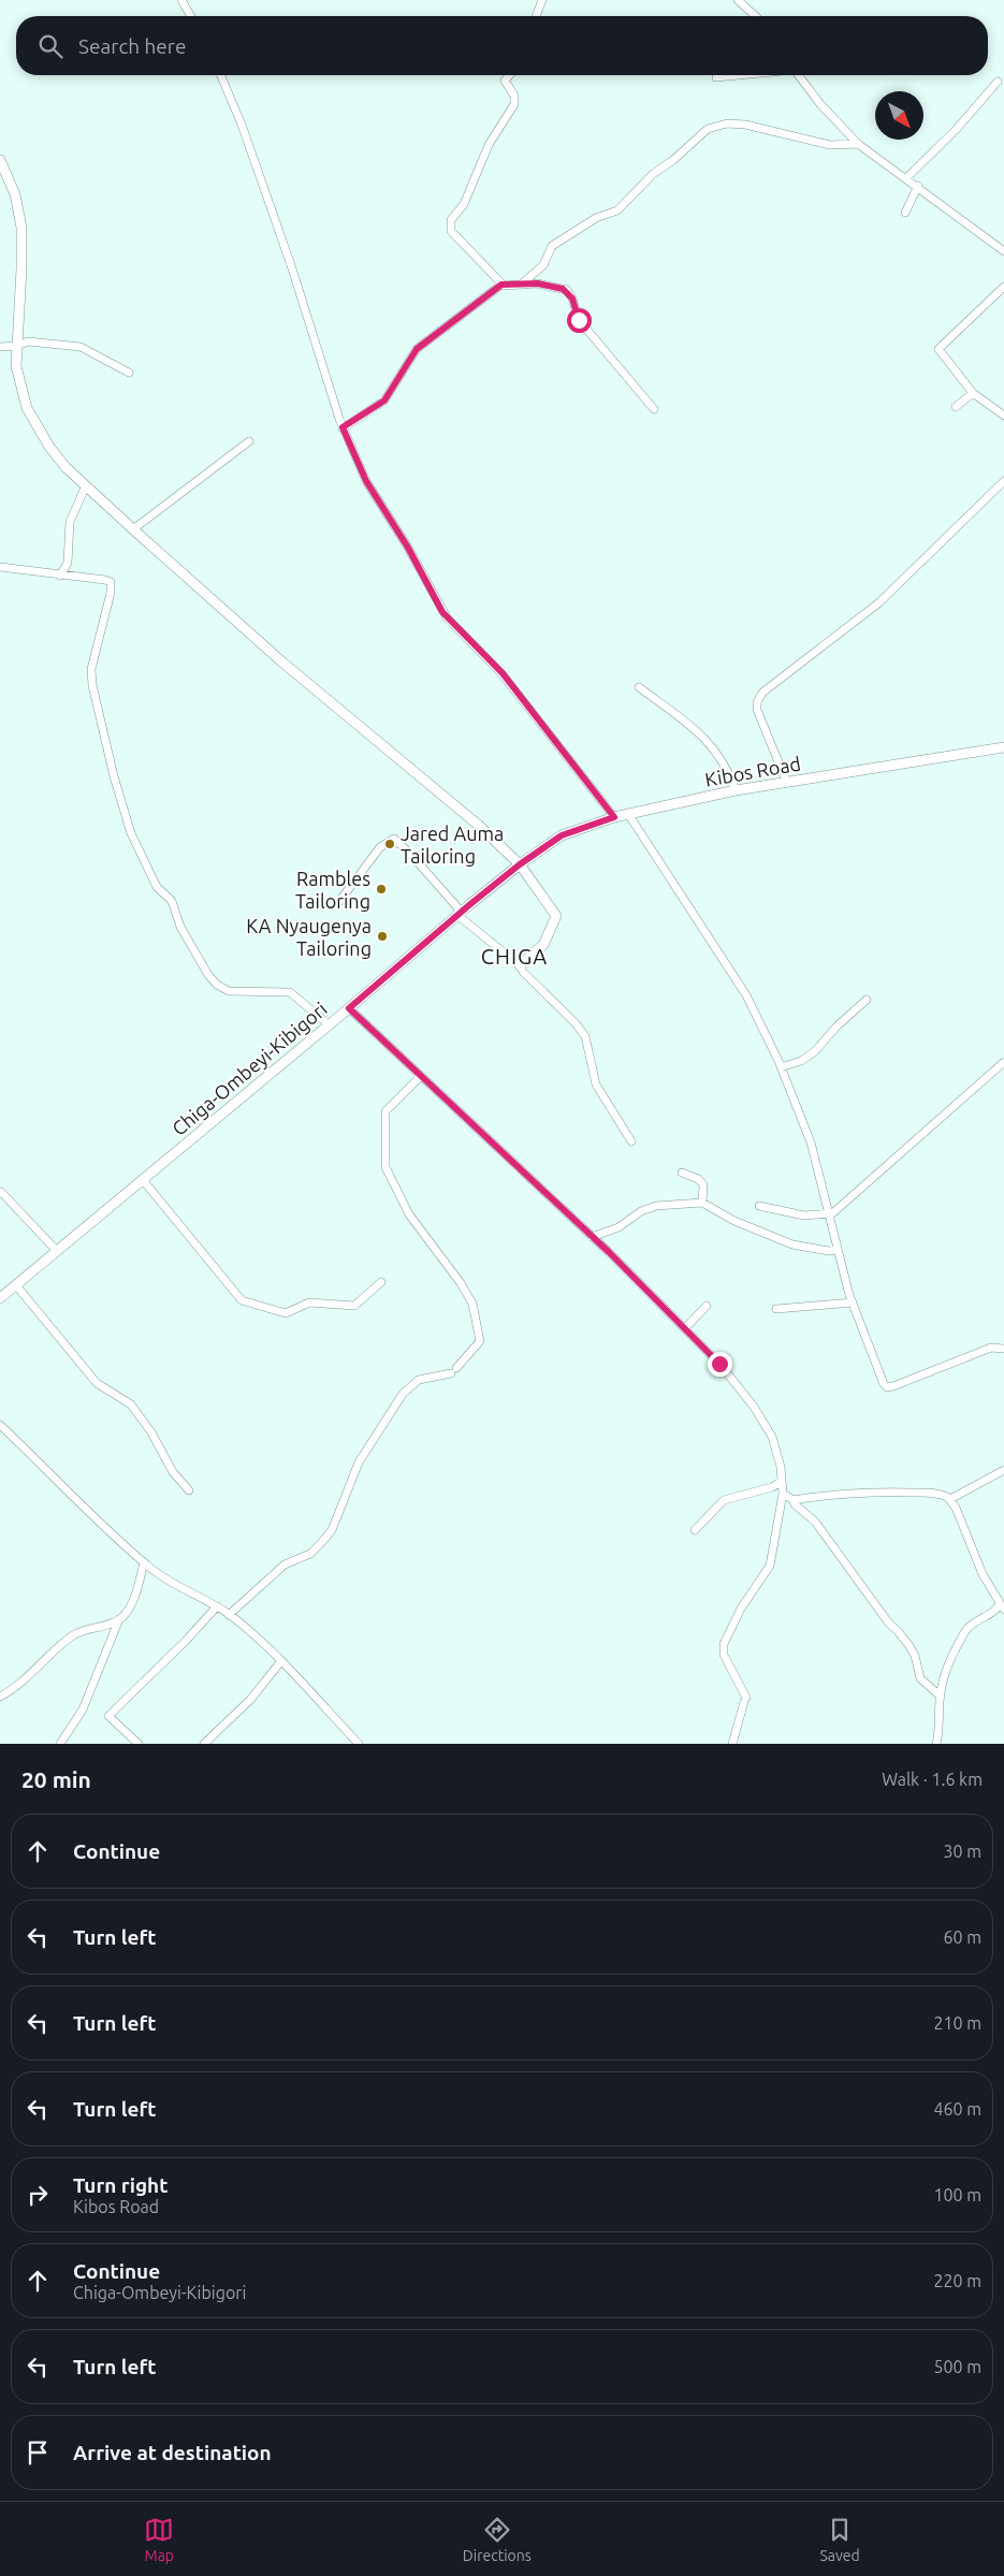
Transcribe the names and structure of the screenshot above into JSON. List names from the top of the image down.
{
  "streets": {
    "main road": ["Kibos Road", "Chiga-Ombeyi-Kibigori"]
  },
  "crossings": [
    ["Kibos Road", "Chiga-Ombeyi-Kibigori"]
  ],
  "districts": ["CHIGA"],
  "places": ["Jared Auma Tailoring", "Rambles Tailoring", "KA Nyaugenya Tailoring"],
  "north": "bottom right",
  "page": {
    "search": "Search here",
    "heading": ["20 min", "Walk · 1.6 km"],
    "list": [
      ["Continue", "30 m"],
      ["Turn left", "60 m"],
      ["Turn left", "210 m"],
      ["Turn left", "460 m"],
      ["Turn right", "Kibos Road", "100 m"],
      ["Continue", "Chiga-Ombeyi-Kibigori", "220 m"],
      ["Turn left", "500 m"],
      "Arrive at destination"
    ],
    "nav": ["Map", "Directions", "Saved"]
  }
}
